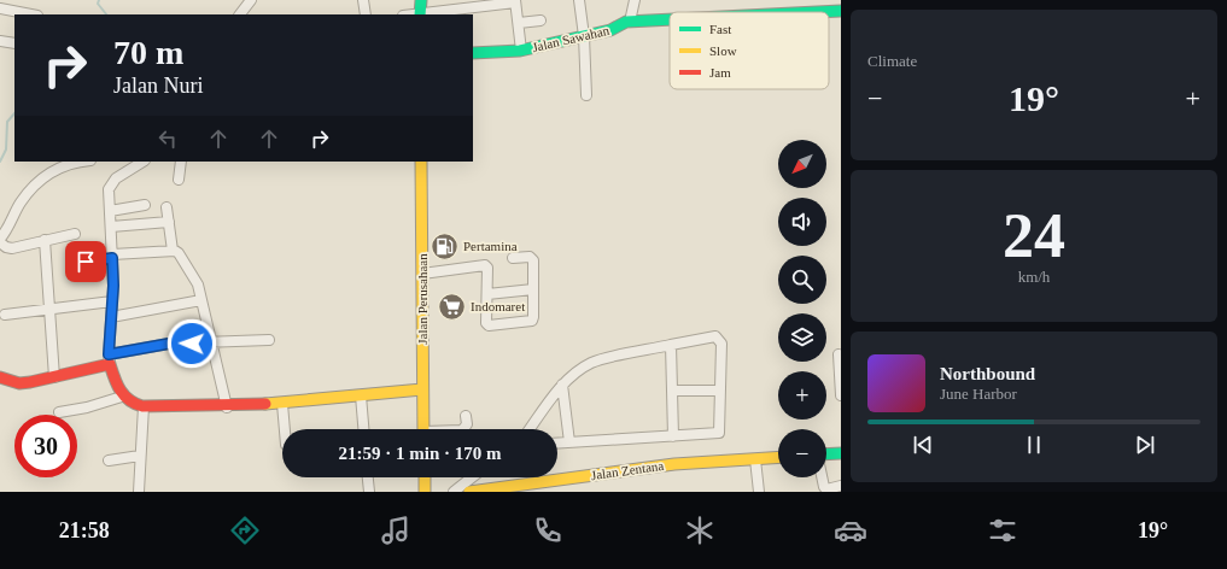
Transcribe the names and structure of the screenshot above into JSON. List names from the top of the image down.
{
  "streets": {
    "street": ["Jalan Sawahan", "Jalan Perusahaan", "Jalan Zentana"]
  },
  "places": {
    "fuel station": ["Pertamina"],
    "supermarket": ["Indomaret"]
  },
  "legend": ["Fast", "Slow", "Jam"],
  "north": "bottom left",
  "page": {
    "tile": [
      "Climate",
      ["24", "km/h"]
    ],
    "turn": ["70 m", "Jalan Nuri"],
    "heat": ["−", "19°", "+"],
    "map_buttons": ["+", "−"],
    "song": ["Northbound", "June Harbor"],
    "limit": "30",
    "trip": "21:59 · 1 min · 170 m",
    "tabs": ["21:58", "19°"]
  }
}
